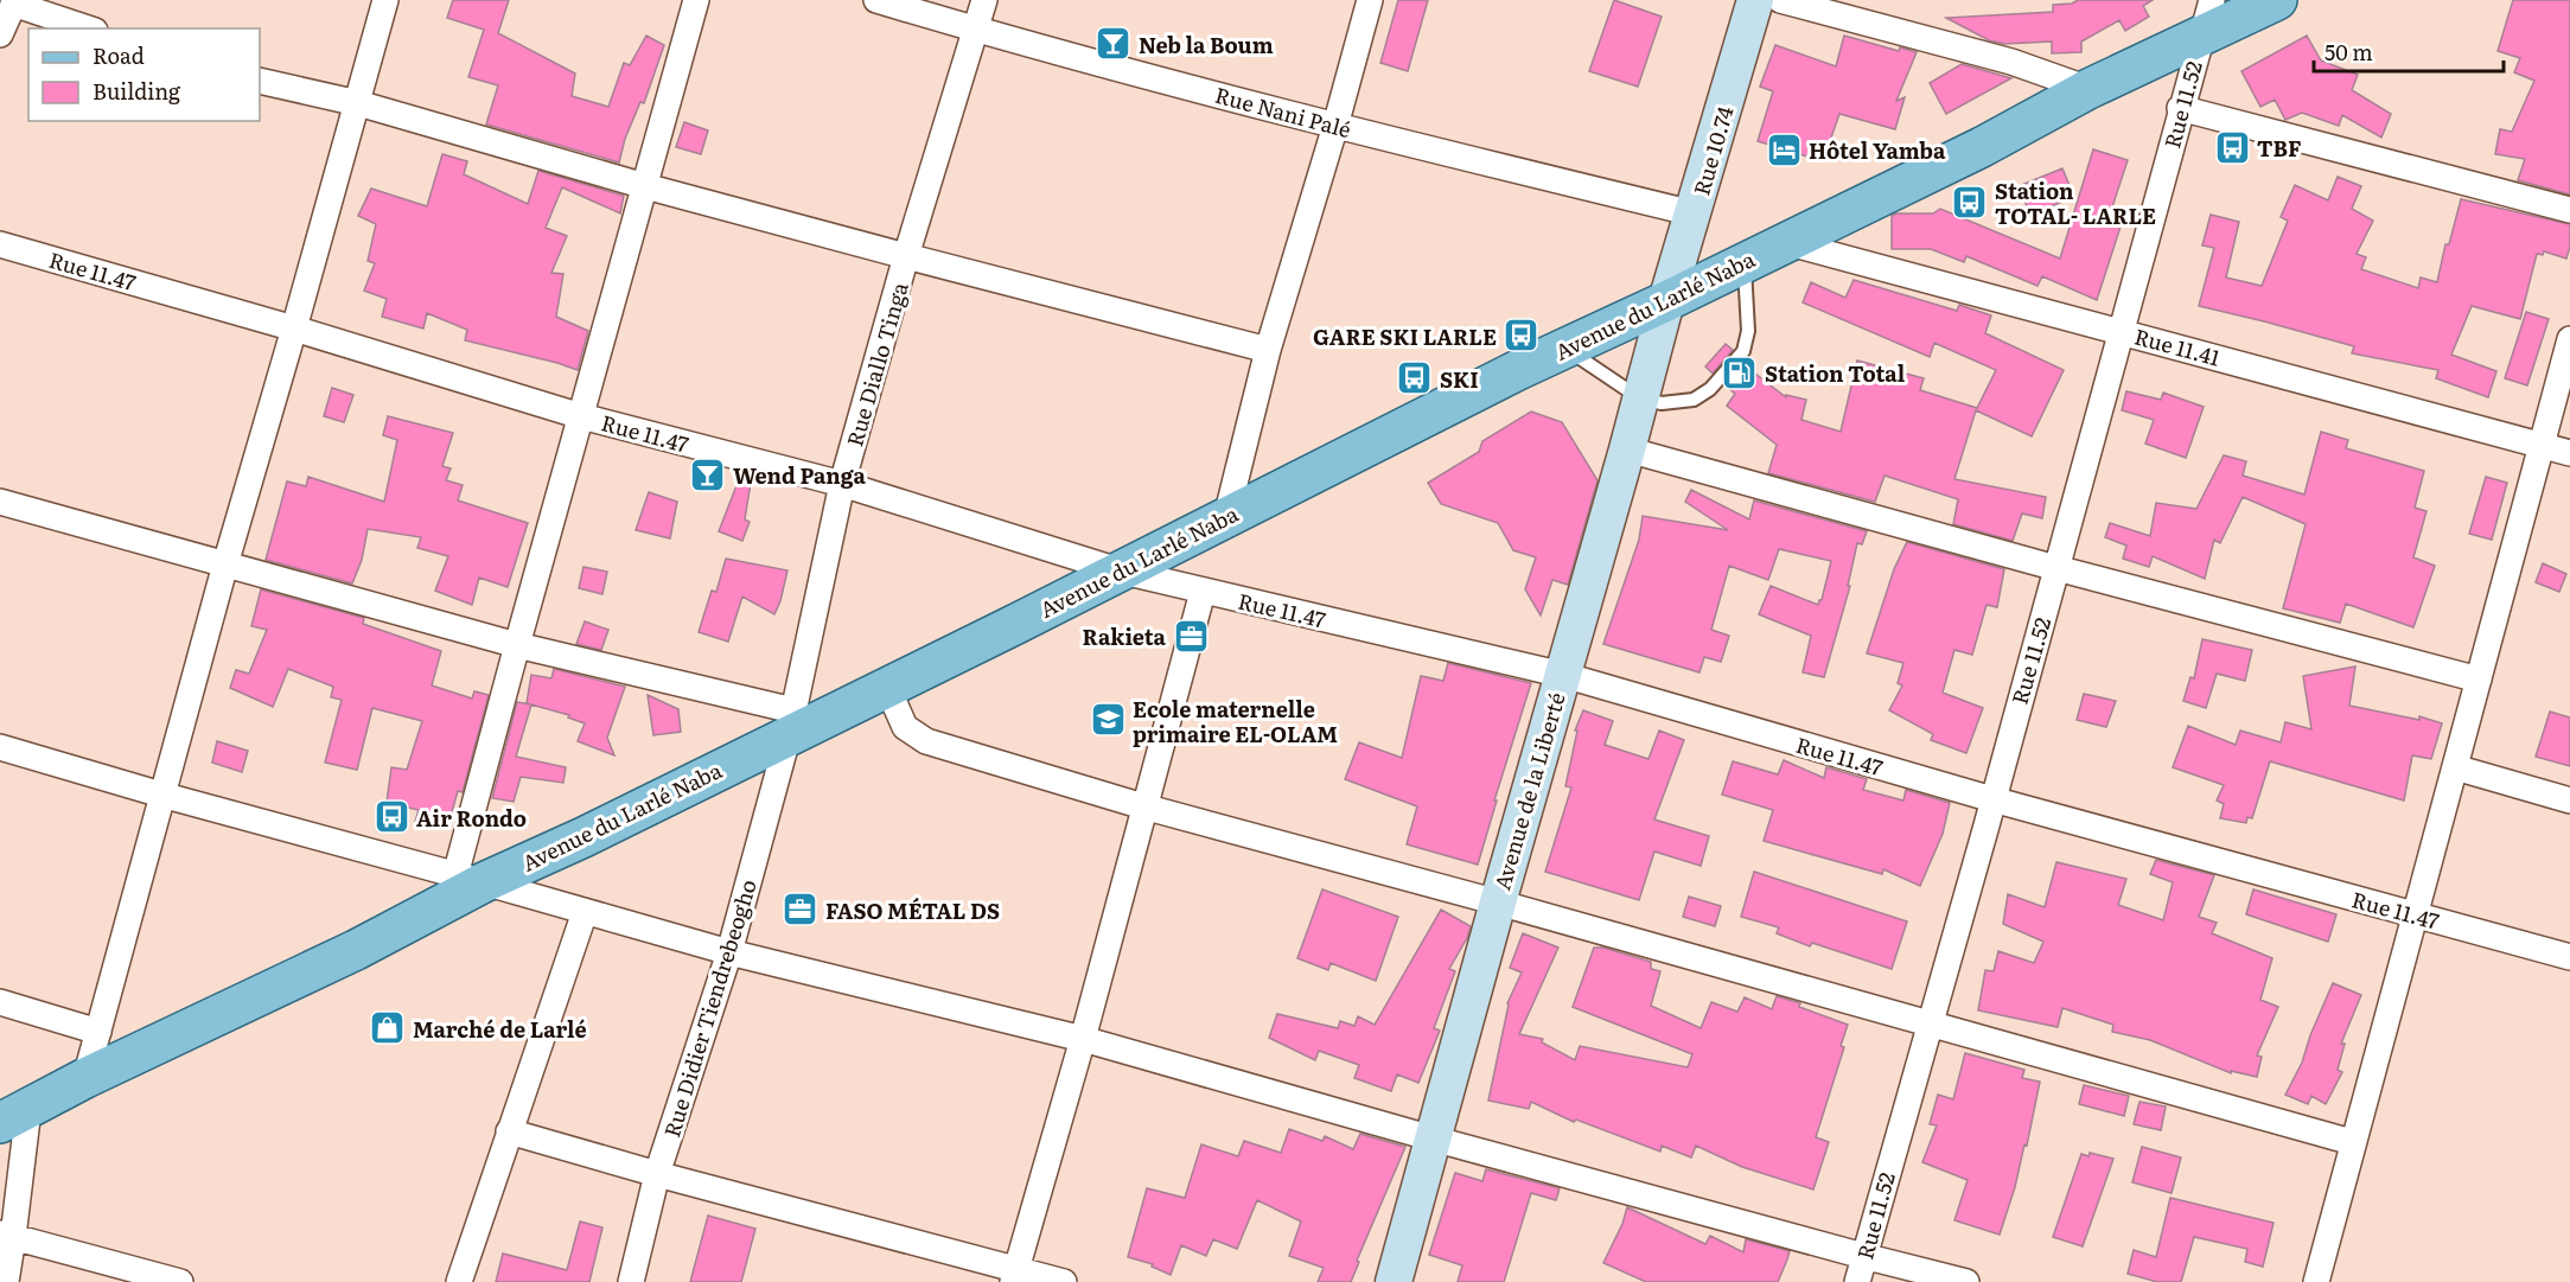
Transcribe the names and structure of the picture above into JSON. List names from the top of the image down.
{
  "streets": {
    "main road": ["Rue 10.74", "Avenue du Larlé Naba", "Avenue de la Liberté"],
    "street": [
      "Rue 11.52",
      "Rue Nani Palé",
      "Rue 11.47",
      "Rue 11.41",
      "Rue Diallo Tinga",
      "Rue Didier Tiendrebeogho"
    ]
  },
  "crossings": [
    ["Rue 11.52", "Rue 11.47"],
    ["Rue 11.52", "Avenue du Larlé Naba"],
    ["Rue 11.52", "Rue 11.41"],
    ["Rue Nani Palé", "Rue 10.74"],
    ["Rue Nani Palé", "Rue Diallo Tinga"],
    ["Rue 10.74", "Avenue du Larlé Naba"],
    ["Rue 10.74", "Avenue de la Liberté"],
    ["Rue 11.47", "Avenue du Larlé Naba"],
    ["Rue 11.47", "Rue Diallo Tinga"],
    ["Rue 11.47", "Avenue de la Liberté"],
    ["Avenue du Larlé Naba", "Rue 11.41"],
    ["Avenue du Larlé Naba", "Rue Diallo Tinga"],
    ["Avenue du Larlé Naba", "Avenue de la Liberté"],
    ["Avenue du Larlé Naba", "Rue Didier Tiendrebeogho"],
    ["Rue Diallo Tinga", "Rue Didier Tiendrebeogho"]
  ],
  "places": {
    "bar": ["Neb la Boum", "Wend Panga"],
    "bus stop": [
      "TBF",
      "Station TOTAL- LARLE",
      "GARE SKI LARLE",
      "SKI",
      "Air Rondo"
    ],
    "hotel": ["Hôtel Yamba"],
    "fuel station": ["Station Total"],
    "office": ["Rakieta", "FASO MÉTAL DS"],
    "school or university": ["Ecole maternelle primaire EL-OLAM"],
    "shop": ["Marché de Larlé"]
  },
  "legend": ["Road", "Building"],
  "scale_bar": "50 m"
}
